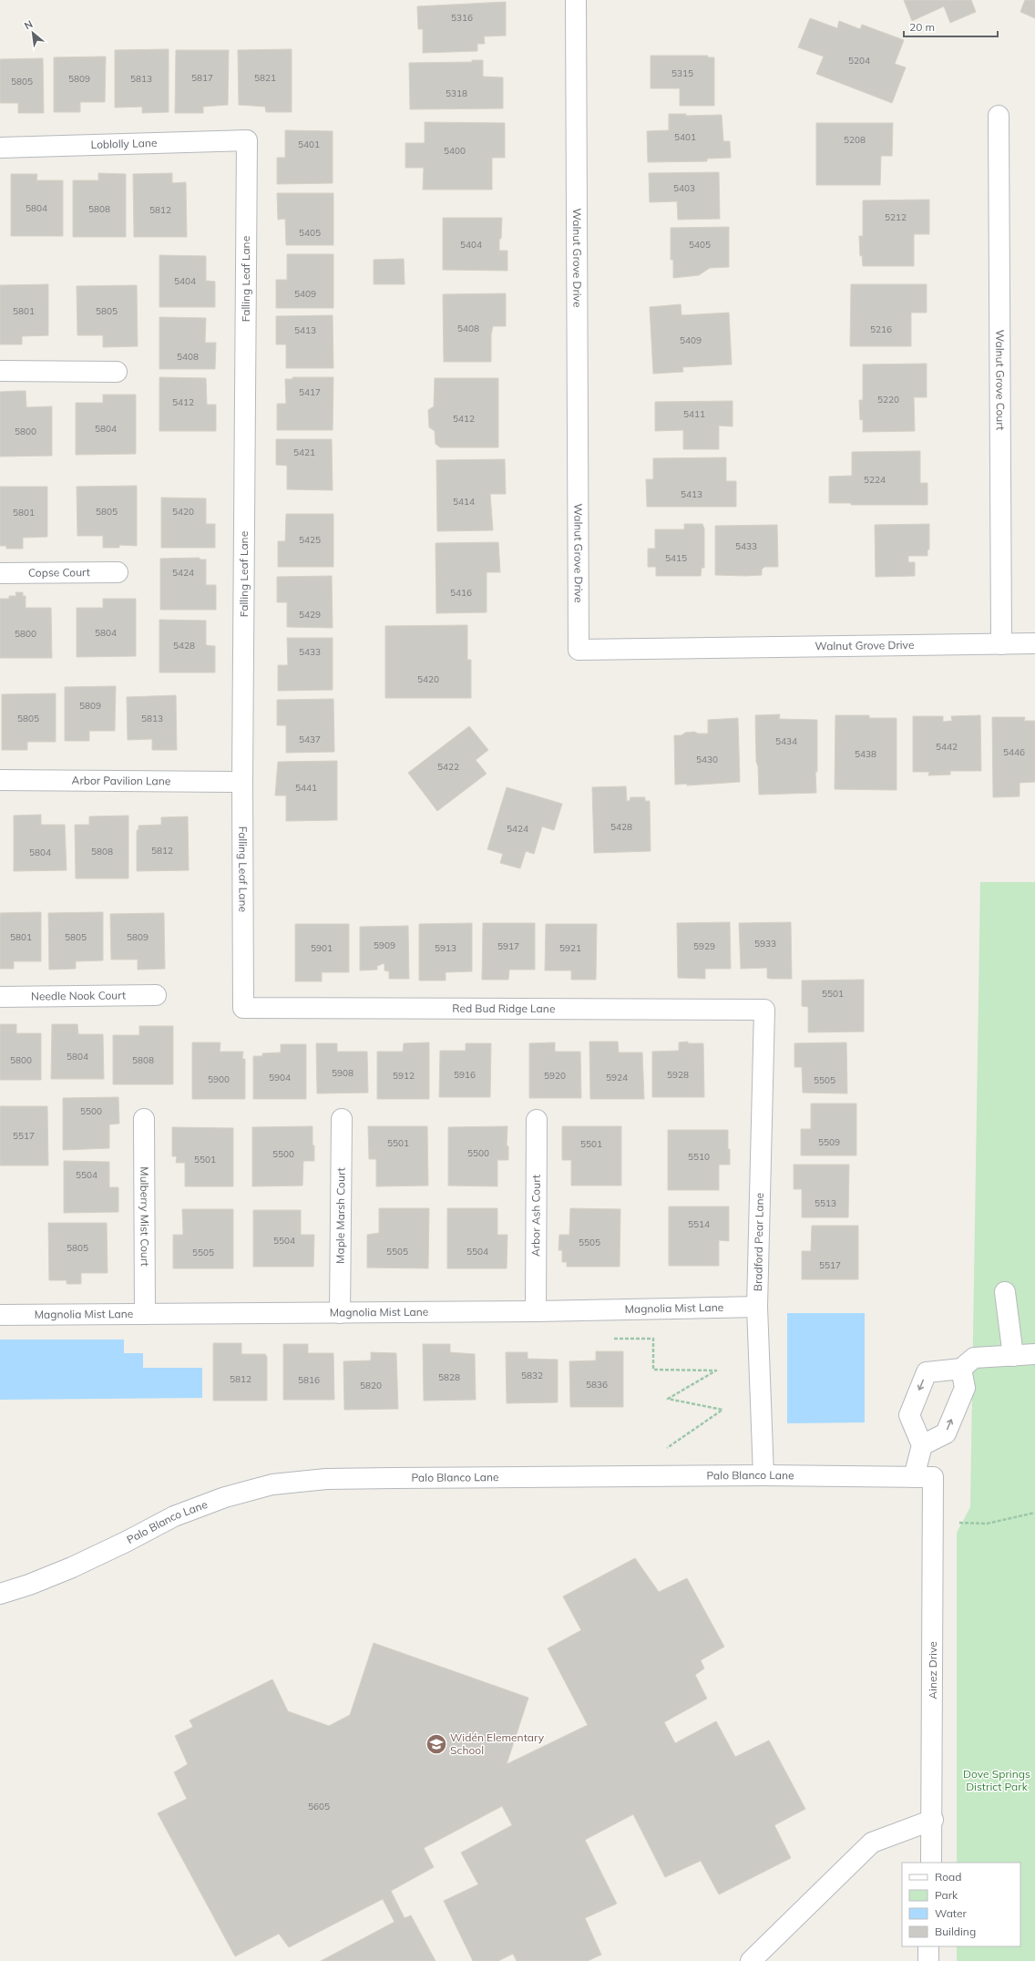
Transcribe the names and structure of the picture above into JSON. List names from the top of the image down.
{
  "streets": {
    "street": [
      "Loblolly Lane",
      "Walnut Grove Drive",
      "Falling Leaf Lane",
      "Walnut Grove Court",
      "Copse Court",
      "Arbor Pavilion Lane",
      "Needle Nook Court",
      "Red Bud Ridge Lane",
      "Maple Marsh Court",
      "Arbor Ash Court",
      "Mulberry Mist Court",
      "Bradford Pear Lane",
      "Magnolia Mist Lane",
      "Palo Blanco Lane",
      "Ainez Drive"
    ]
  },
  "crossings": [
    ["Loblolly Lane", "Falling Leaf Lane"],
    ["Walnut Grove Drive", "Walnut Grove Court"],
    ["Falling Leaf Lane", "Arbor Pavilion Lane"],
    ["Falling Leaf Lane", "Red Bud Ridge Lane"],
    ["Red Bud Ridge Lane", "Bradford Pear Lane"],
    ["Maple Marsh Court", "Magnolia Mist Lane"],
    ["Arbor Ash Court", "Magnolia Mist Lane"],
    ["Mulberry Mist Court", "Magnolia Mist Lane"],
    ["Bradford Pear Lane", "Magnolia Mist Lane"],
    ["Bradford Pear Lane", "Palo Blanco Lane"],
    ["Palo Blanco Lane", "Ainez Drive"]
  ],
  "parks": ["Dove Springs District Park"],
  "places": {
    "school or university": ["Widén Elementary School"]
  },
  "house_numbers": [
    "5316",
    "5204",
    "5315",
    "5817",
    "5821",
    "5809",
    "5813",
    "5805",
    "5318",
    "5401",
    "5208",
    "5401",
    "5400",
    "5403",
    "5804",
    "5808",
    "5812",
    "5212",
    "5405",
    "5404",
    "5405",
    "5404",
    "5409",
    "5801",
    "5805",
    "5408",
    "5216",
    "5413",
    "5409",
    "5408",
    "5417",
    "5220",
    "5412",
    "5411",
    "5412",
    "5804",
    "5800",
    "5421",
    "5224",
    "5413",
    "5414",
    "5805",
    "5420",
    "5801",
    "5425",
    "5433",
    "5415",
    "5424",
    "5416",
    "5429",
    "5804",
    "5800",
    "5428",
    "5433",
    "5420",
    "5809",
    "5805",
    "5813",
    "5437",
    "5434",
    "5442",
    "5446",
    "5438",
    "5430",
    "5422",
    "5441",
    "5428",
    "5424",
    "5812",
    "5808",
    "5804",
    "5801",
    "5805",
    "5809",
    "5933",
    "5909",
    "5917",
    "5929",
    "5901",
    "5913",
    "5921",
    "5501",
    "5804",
    "5800",
    "5808",
    "5908",
    "5916",
    "5928",
    "5912",
    "5920",
    "5904",
    "5924",
    "5900",
    "5505",
    "5500",
    "5517",
    "5509",
    "5501",
    "5501",
    "5500",
    "5500",
    "5510",
    "5501",
    "5504",
    "5513",
    "5514",
    "5504",
    "5505",
    "5805",
    "5505",
    "5504",
    "5505",
    "5517",
    "5832",
    "5828",
    "5812",
    "5816",
    "5836",
    "5820",
    "5605"
  ],
  "legend": [
    "Road",
    "Park",
    "Water",
    "Building"
  ],
  "scale_bar": "20 m",
  "north": "top left"
}
